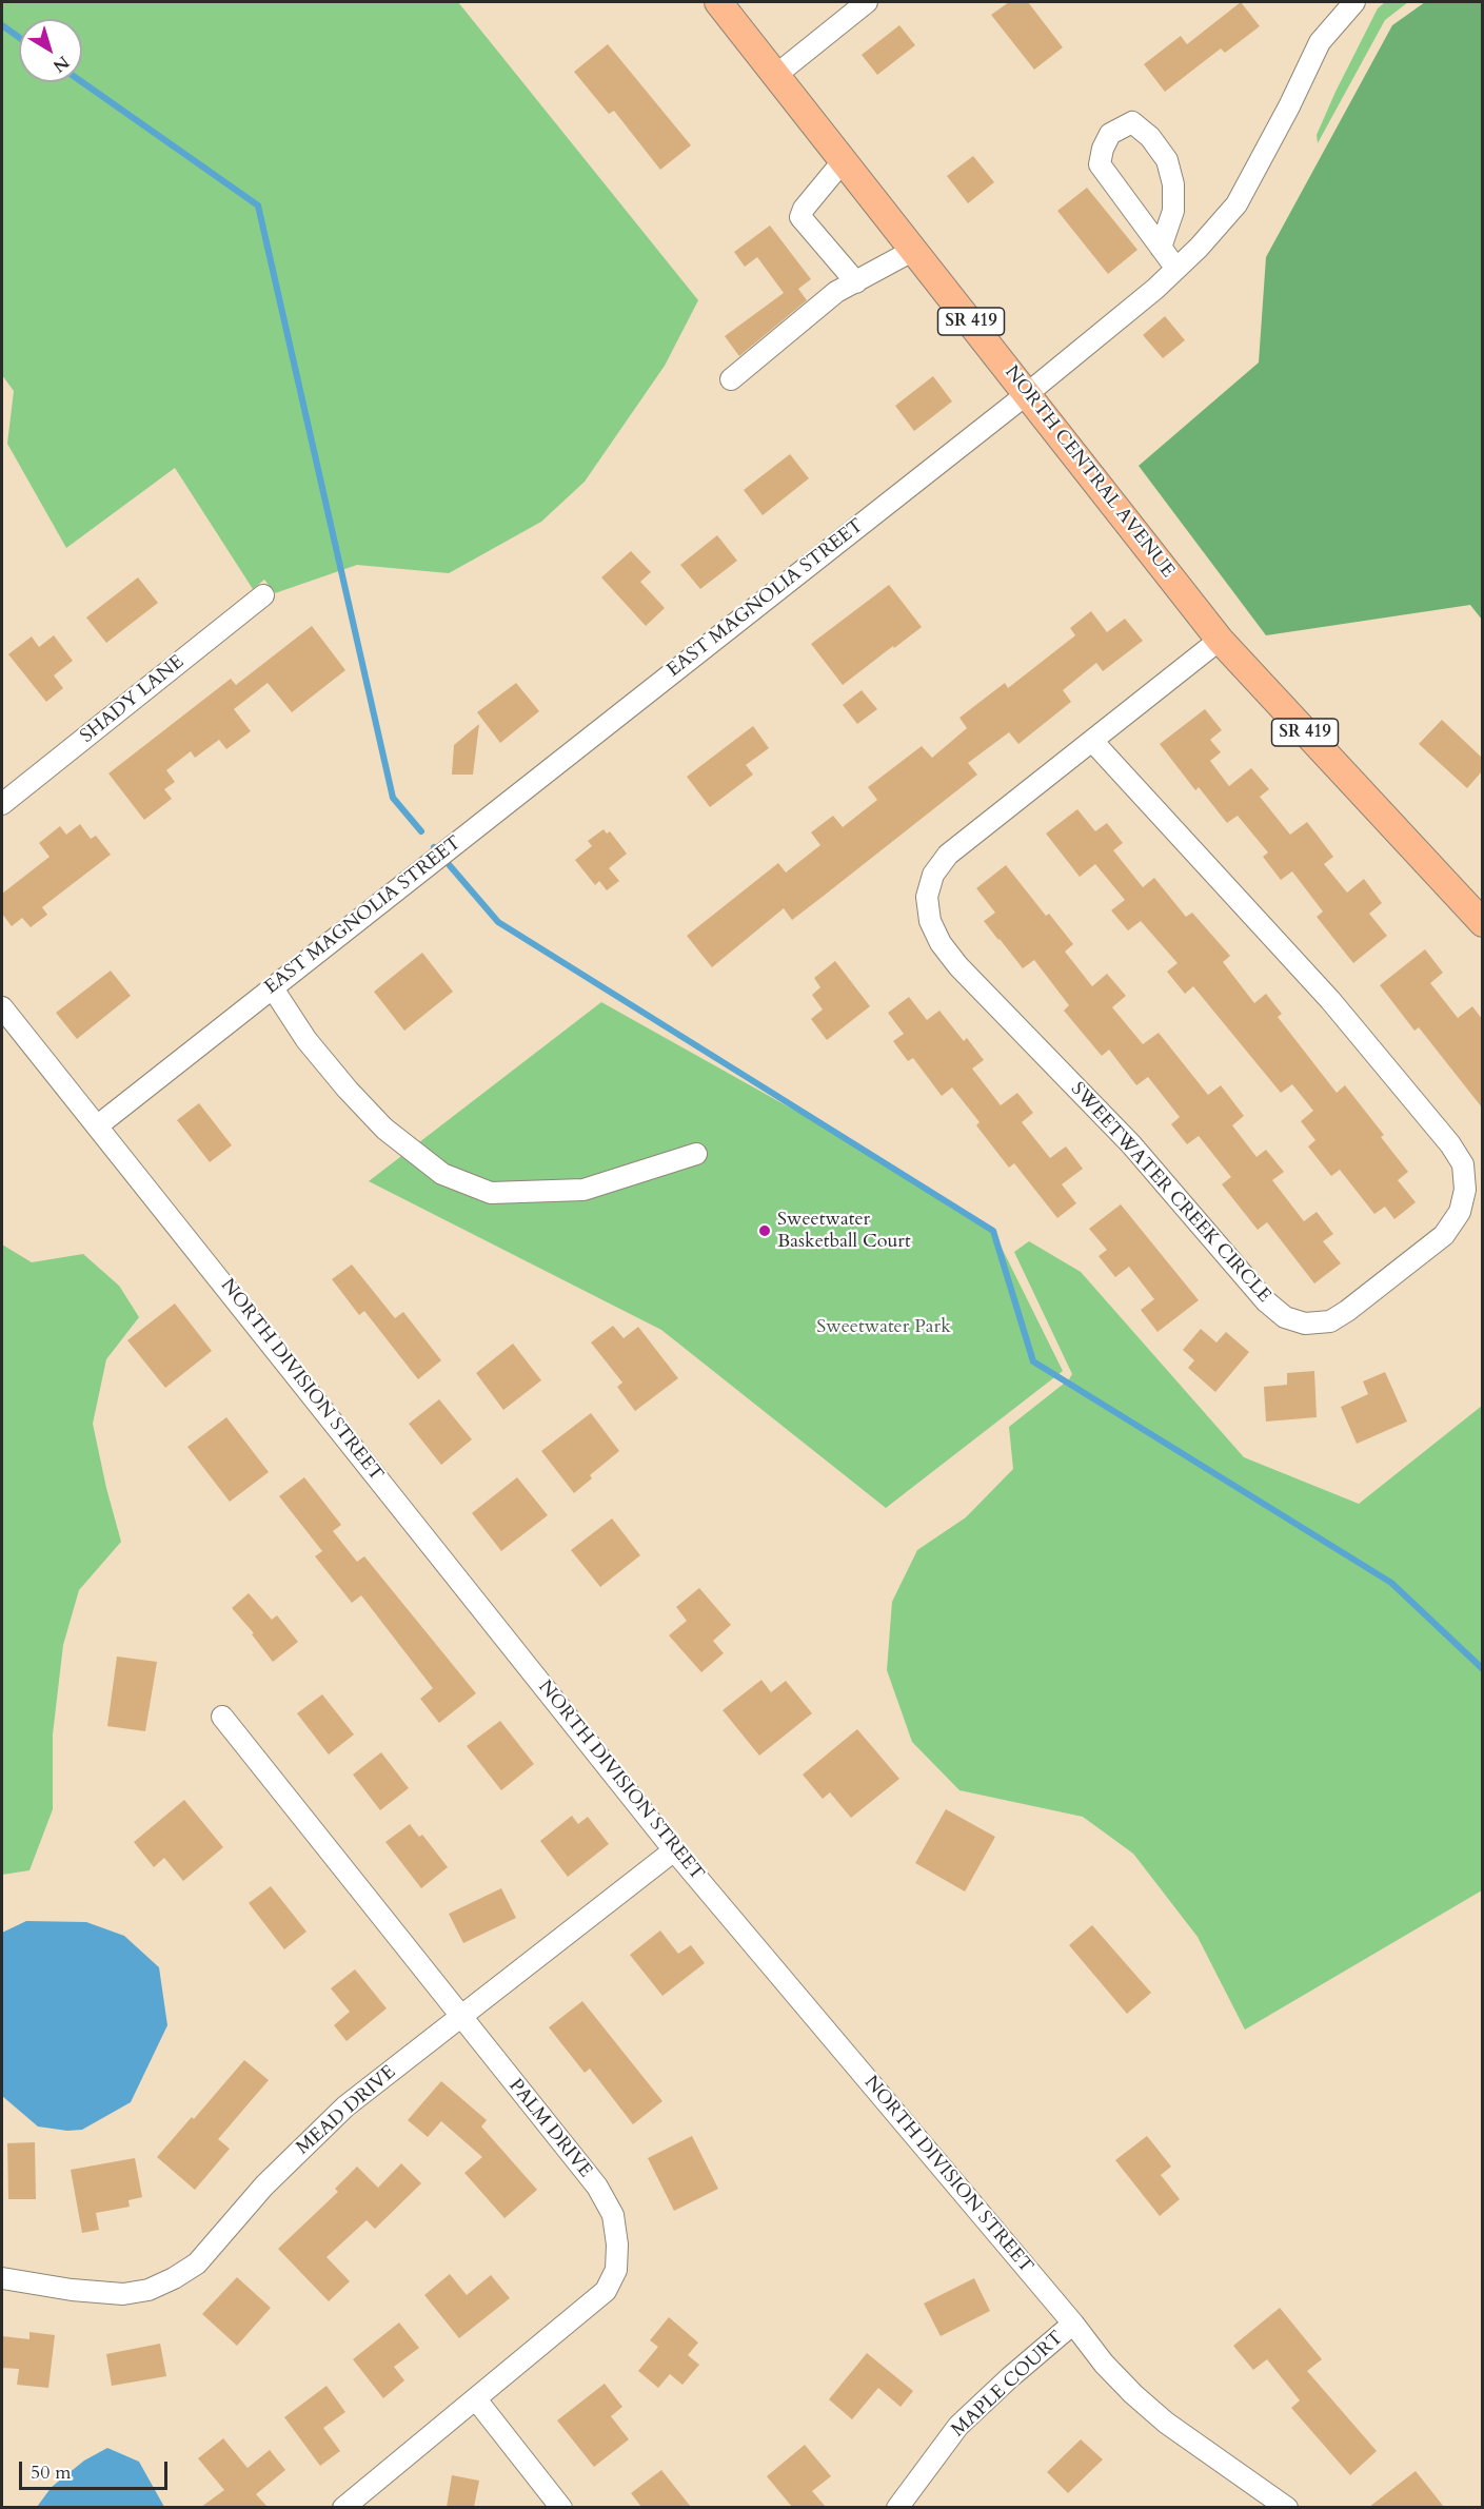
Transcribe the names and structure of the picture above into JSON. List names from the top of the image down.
{
  "streets": {
    "main road": ["SR 419", "NORTH CENTRAL AVENUE"],
    "street": [
      "EAST MAGNOLIA STREET",
      "SHADY LANE",
      "SWEETWATER CREEK CIRCLE",
      "NORTH DIVISION STREET",
      "MEAD DRIVE",
      "PALM DRIVE",
      "MAPLE COURT"
    ]
  },
  "crossings": [
    ["NORTH CENTRAL AVENUE", "EAST MAGNOLIA STREET"],
    ["NORTH CENTRAL AVENUE", "SWEETWATER CREEK CIRCLE"],
    ["EAST MAGNOLIA STREET", "NORTH DIVISION STREET"],
    ["NORTH DIVISION STREET", "MEAD DRIVE"],
    ["NORTH DIVISION STREET", "MAPLE COURT"],
    ["MEAD DRIVE", "PALM DRIVE"]
  ],
  "parks": ["Sweetwater Park"],
  "places": ["Sweetwater Basketball Court"],
  "scale_bar": "50 m",
  "north": "bottom right"
}
